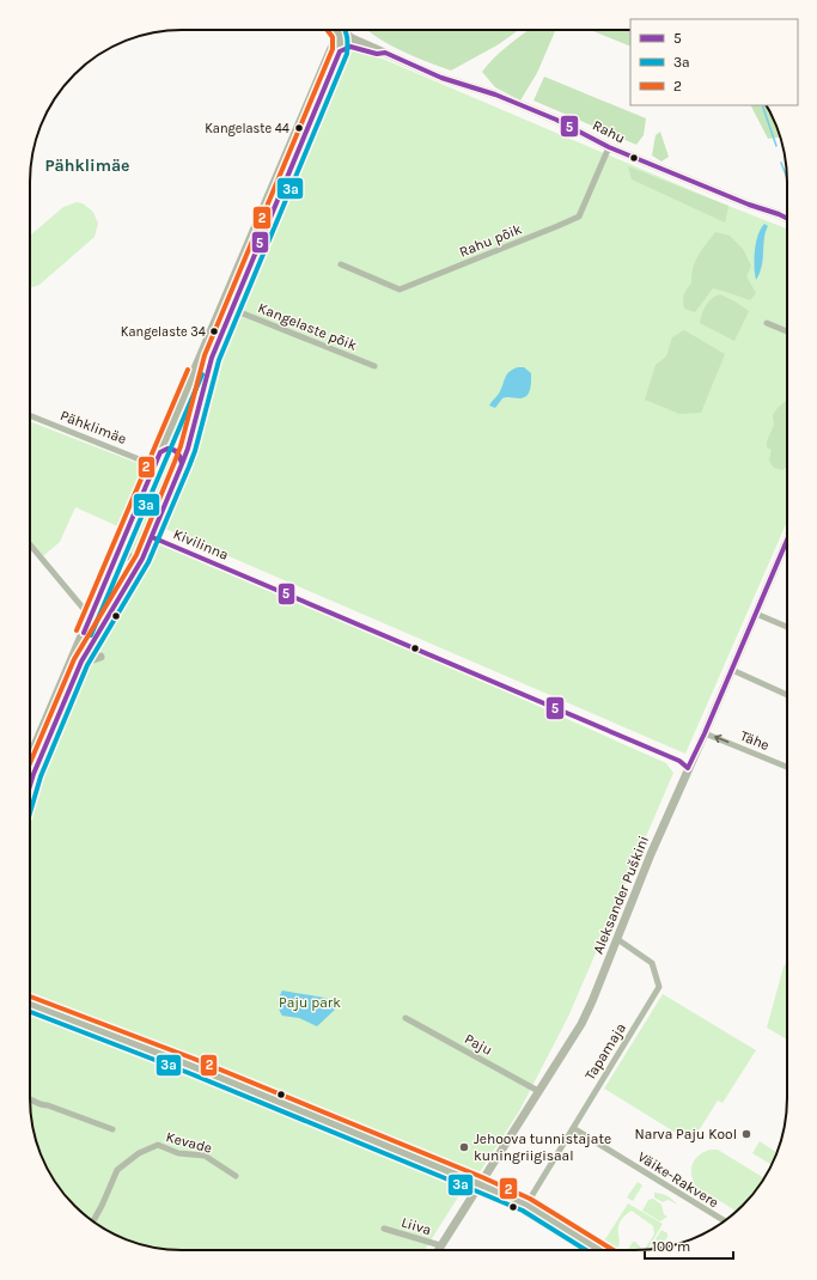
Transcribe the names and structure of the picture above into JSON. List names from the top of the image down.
{
  "streets": {
    "main road": ["Rahu", "Aleksander Puškini"],
    "street": [
      "Rahu põik",
      "Kangelaste põik",
      "Pähklimäe",
      "Kivilinna",
      "Tähe",
      "Paju",
      "Tapamaja",
      "Kevade",
      "Väike-Rakvere",
      "Liiva"
    ]
  },
  "crossings": [
    ["Rahu", "Rahu põik"],
    ["Kivilinna", "Aleksander Puškini"],
    ["Tähe", "Aleksander Puškini"],
    ["Aleksander Puškini", "Paju"],
    ["Aleksander Puškini", "Tapamaja"],
    ["Aleksander Puškini", "Liiva"],
    ["Tapamaja", "Väike-Rakvere"]
  ],
  "one_way": ["Tähe"],
  "districts": ["Pähklimäe"],
  "parks": ["Paju park"],
  "places": [
    "Kangelaste 44",
    "Kangelaste 34",
    "Narva Paju Kool",
    "Jehoova tunnistajate kuningriigisaal"
  ],
  "lines": ["transit line 3a", "transit line 2", "transit line 5"],
  "legend": ["5", "3a", "2"],
  "scale_bar": "100 m"
}
